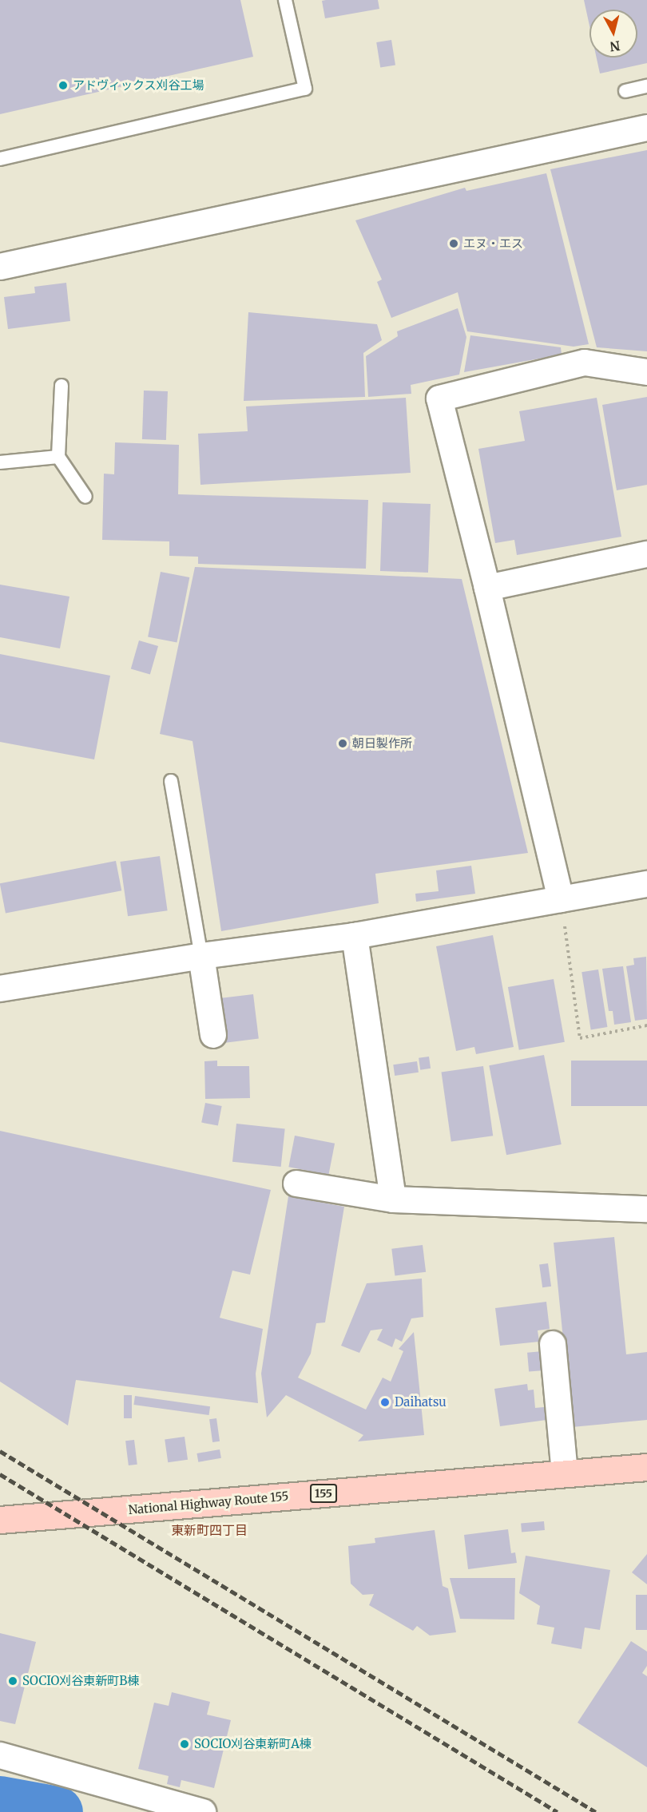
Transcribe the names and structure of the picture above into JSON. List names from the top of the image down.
{
  "streets": {
    "highway": ["155", "National Highway Route 155"]
  },
  "districts": ["東新町四丁目"],
  "places": [
    "アドヴィックス刈谷工場",
    "エヌ・エス",
    "朝日製作所",
    "Daihatsu",
    "SOCIO刈谷東新町B棟",
    "SOCIO刈谷東新町A棟"
  ],
  "north": "bottom"
}
